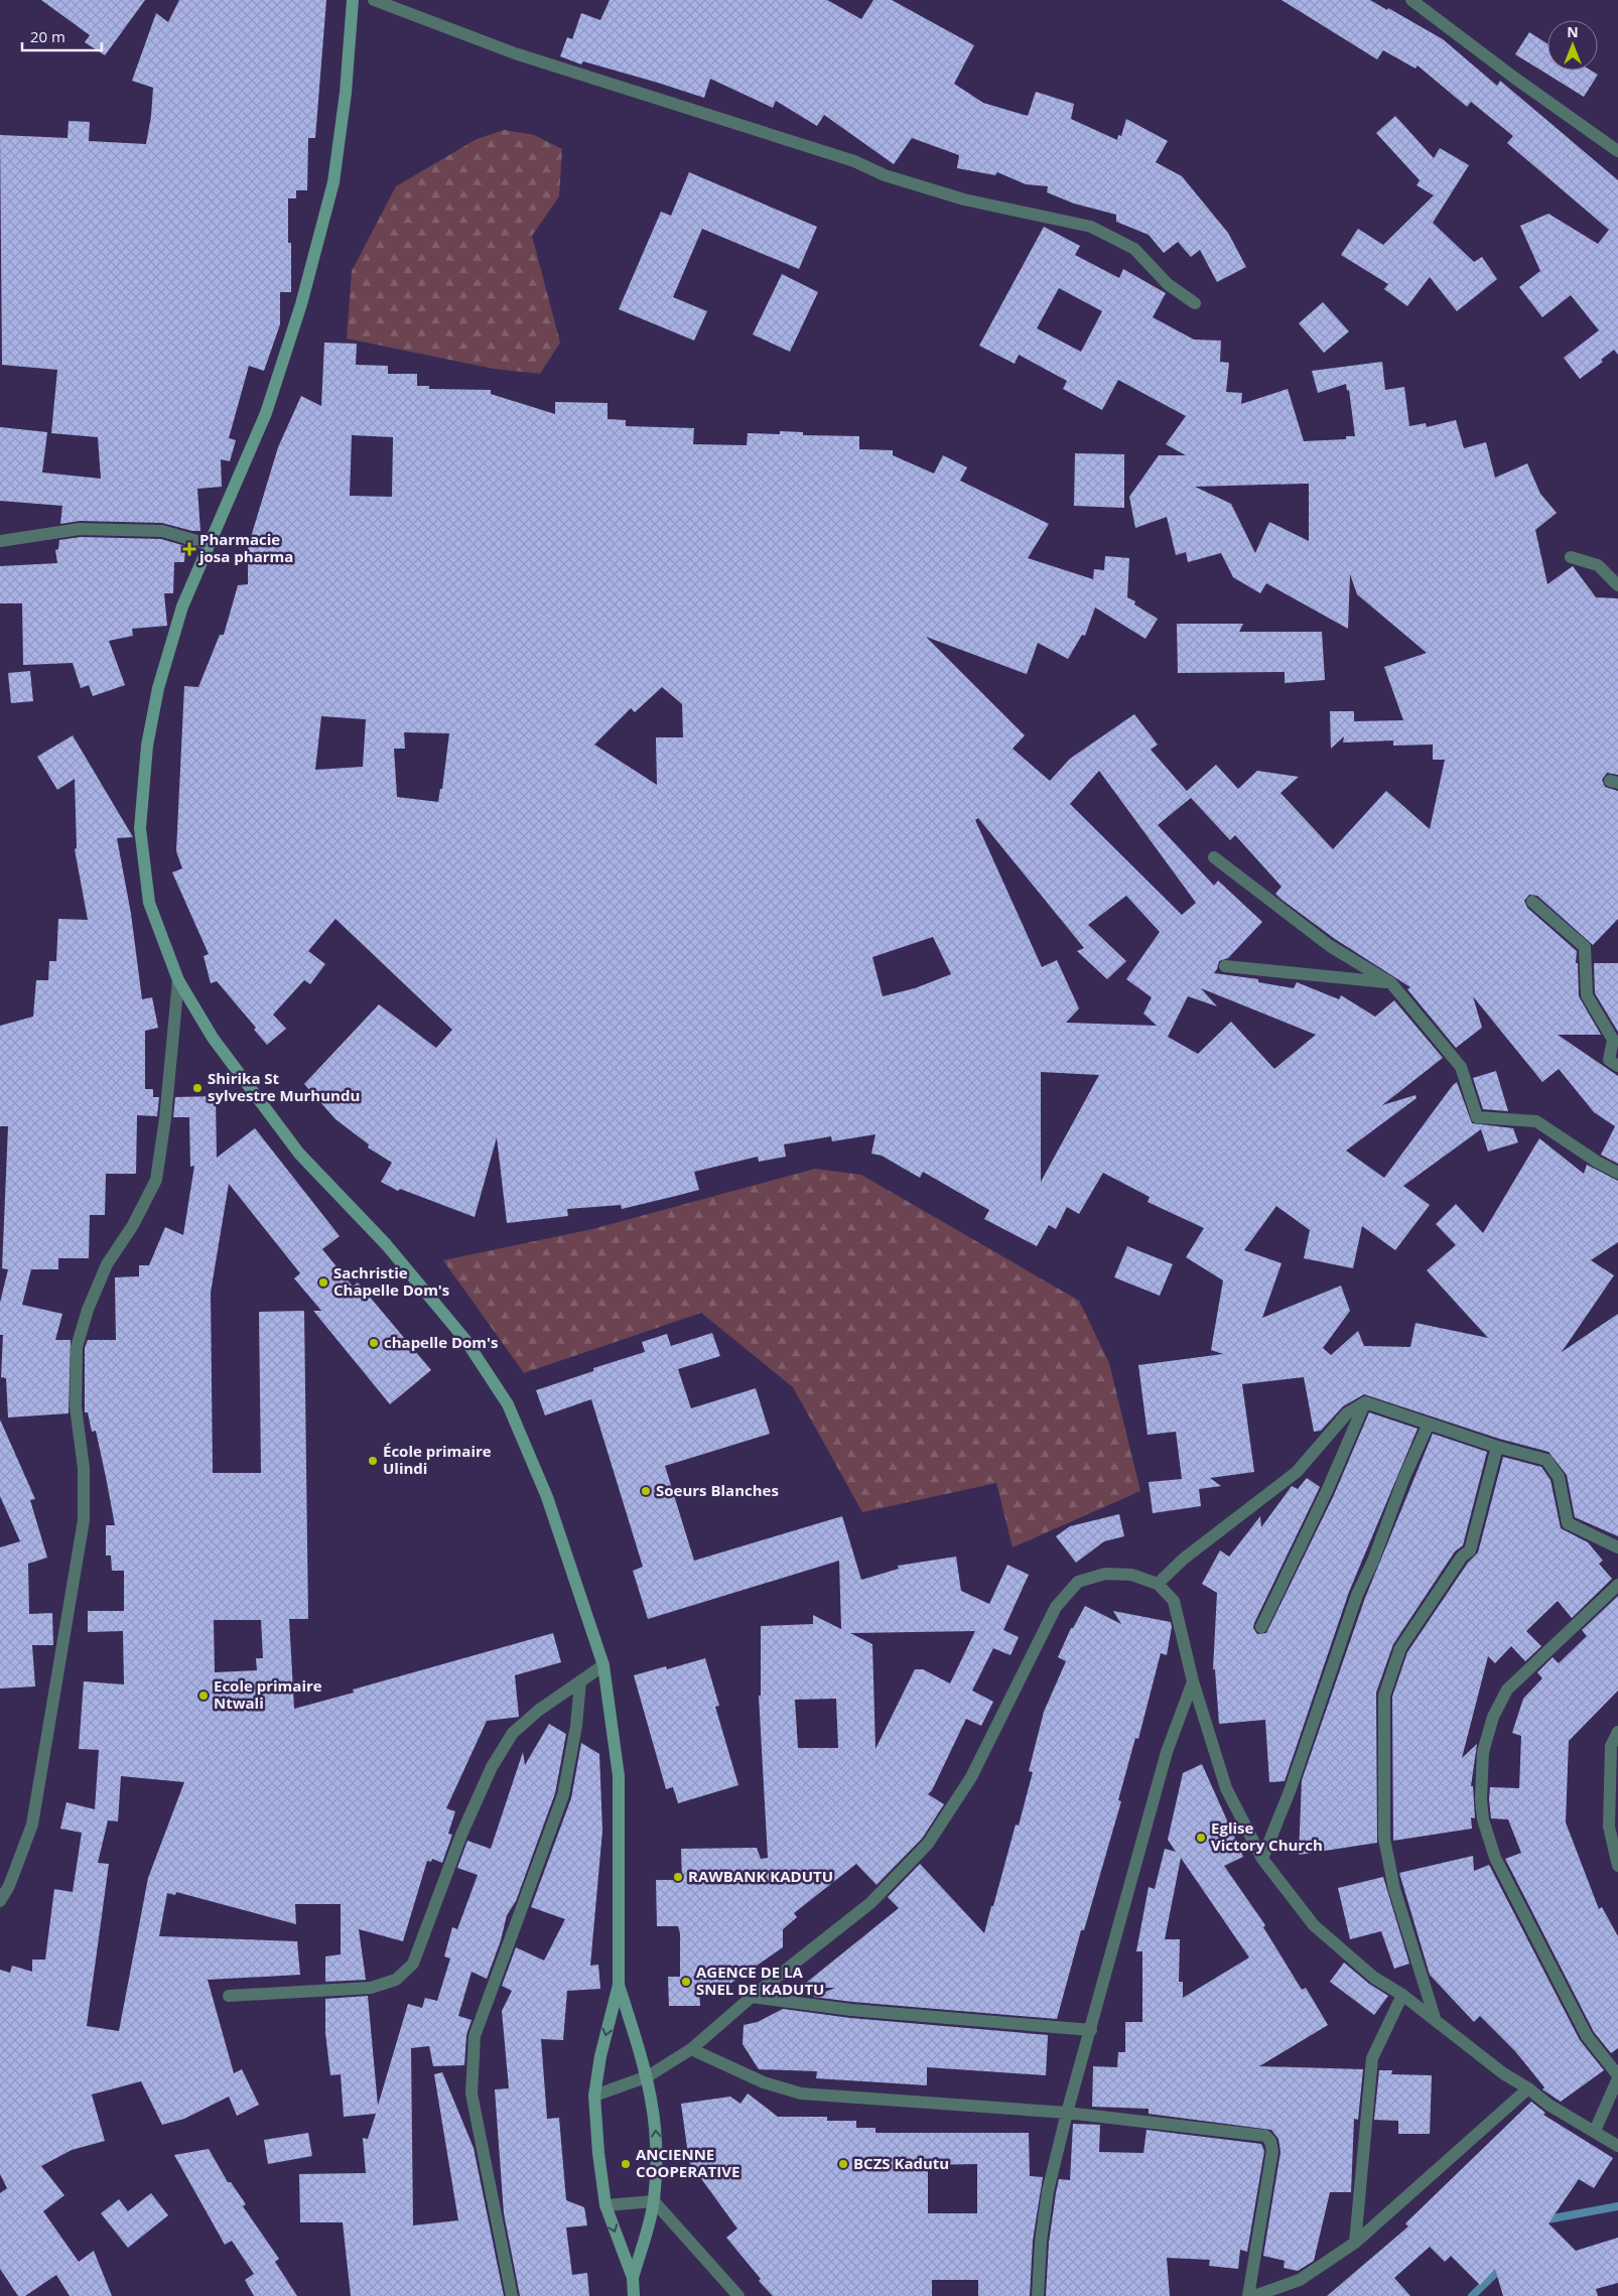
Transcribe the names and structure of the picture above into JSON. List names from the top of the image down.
{
  "places": {
    "health": ["Pharmacie josa pharma"],
    "other": [
      "Shirika St sylvestre Murhundu",
      "Sachristie Chapelle Dom's",
      "chapelle Dom's",
      "École primaire Ulindi",
      "Soeurs Blanches",
      "Ecole primaire Ntwali",
      "Eglise Victory Church",
      "RAWBANK KADUTU",
      "AGENCE DE LA SNEL DE KADUTU",
      "ANCIENNE COOPERATIVE",
      "BCZS Kadutu"
    ]
  },
  "scale_bar": "20 m",
  "north": "top"
}
